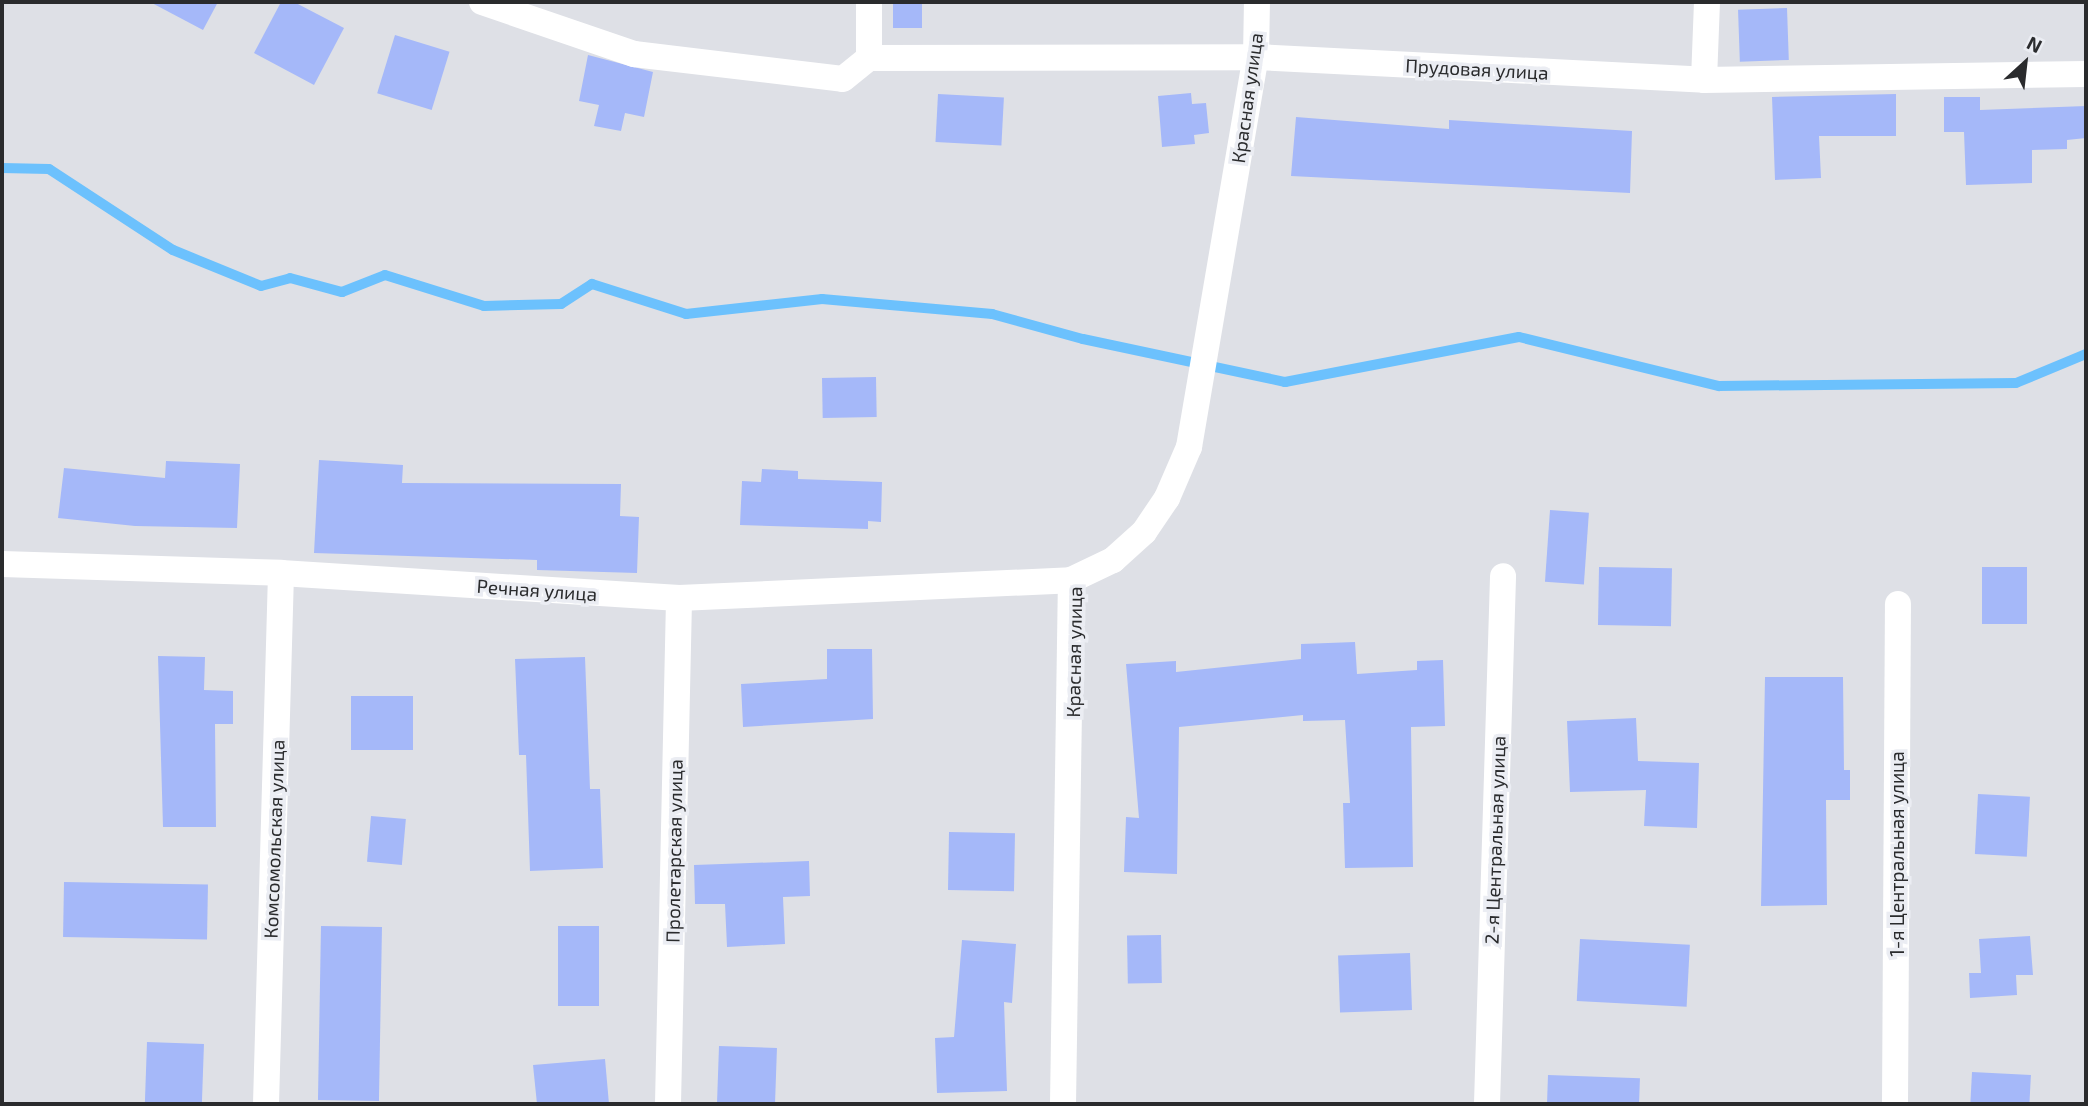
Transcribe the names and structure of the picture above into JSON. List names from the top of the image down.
{
  "streets": {
    "street": [
      "Прудовая улица",
      "Красная улица",
      "Речная улица",
      "Комсомольская улица",
      "2-я Центральная улица",
      "Пролетарская улица",
      "1-я Центральная улица"
    ]
  },
  "crossings": [
    ["Прудовая улица", "Красная улица"],
    ["Красная улица", "Речная улица"],
    ["Речная улица", "Комсомольская улица"],
    ["Речная улица", "Пролетарская улица"]
  ],
  "north": "top right"
}
